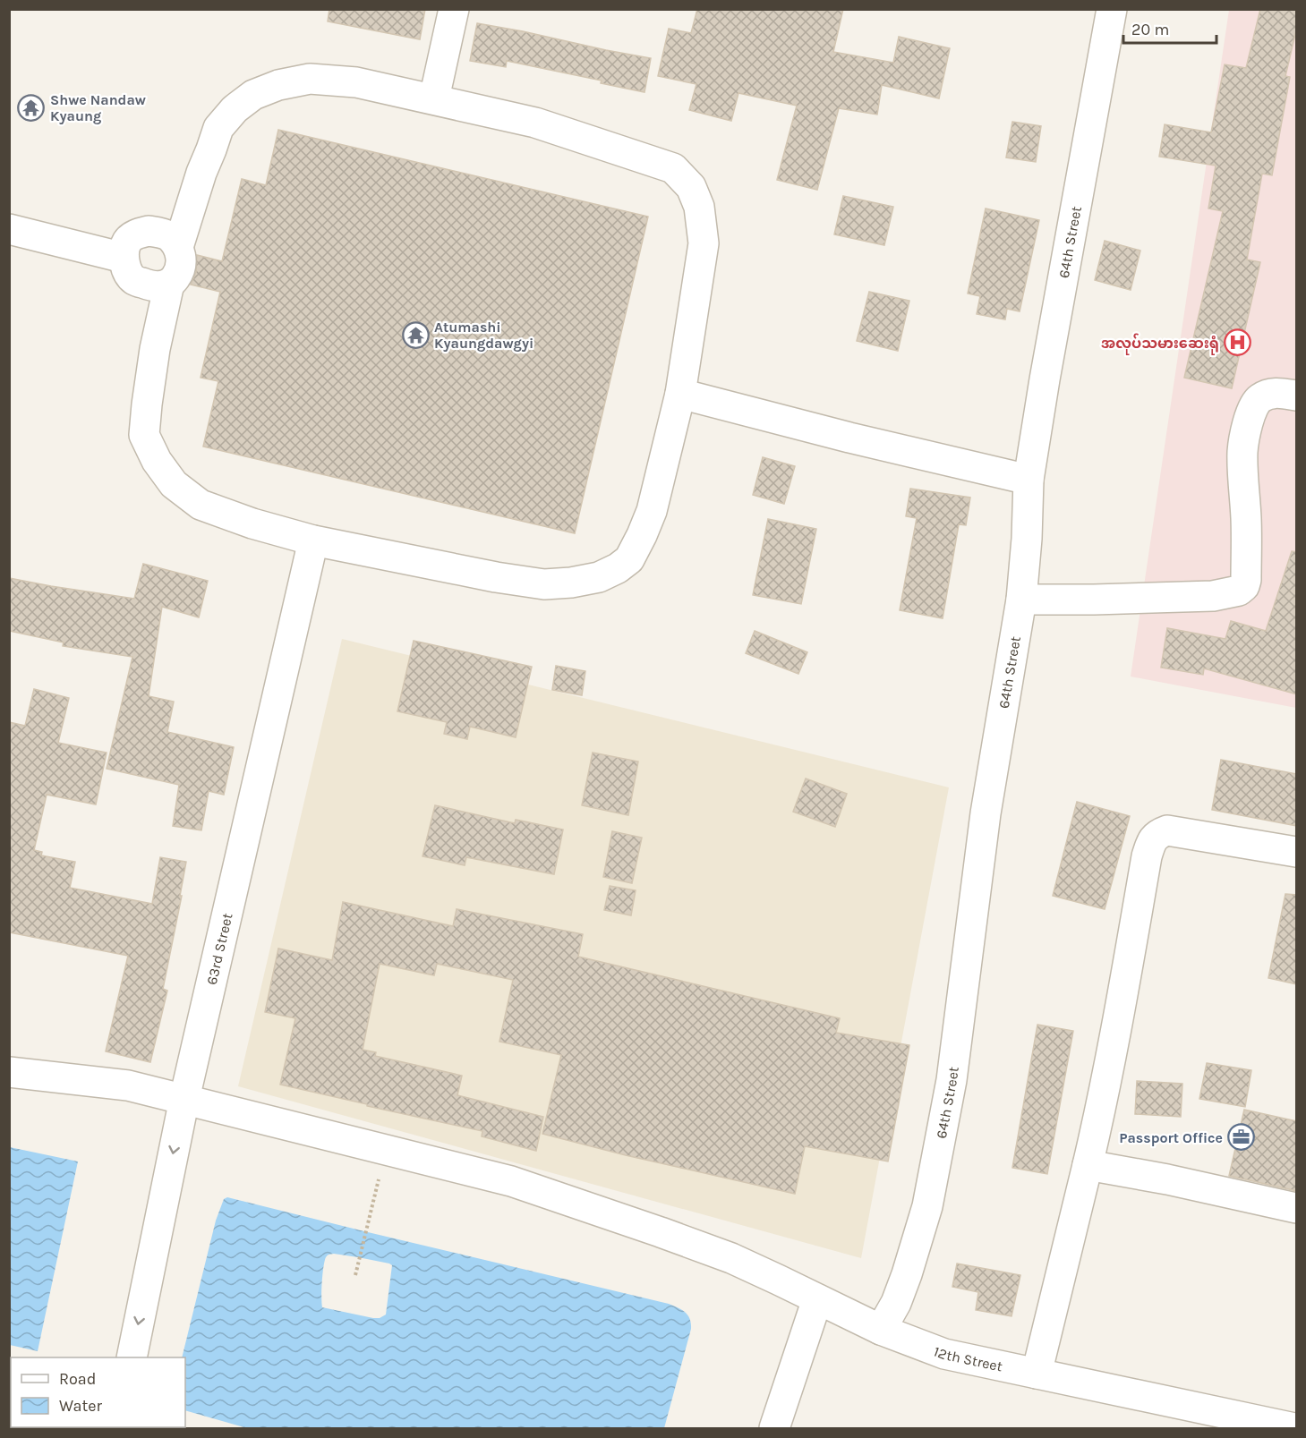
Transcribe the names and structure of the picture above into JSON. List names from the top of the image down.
{
  "streets": {
    "street": ["64th Street", "63rd Street", "12th Street"]
  },
  "crossings": [
    ["64th Street", "12th Street"],
    ["63rd Street", "12th Street"]
  ],
  "places": {
    "temple": ["Shwe Nandaw Kyaung", "Atumashi Kyaungdawgyi"],
    "hospital": ["အလုပ်သမားဆေးရုံ"],
    "office": ["Passport Office"]
  },
  "legend": ["Road", "Water"],
  "scale_bar": "20 m"
}
